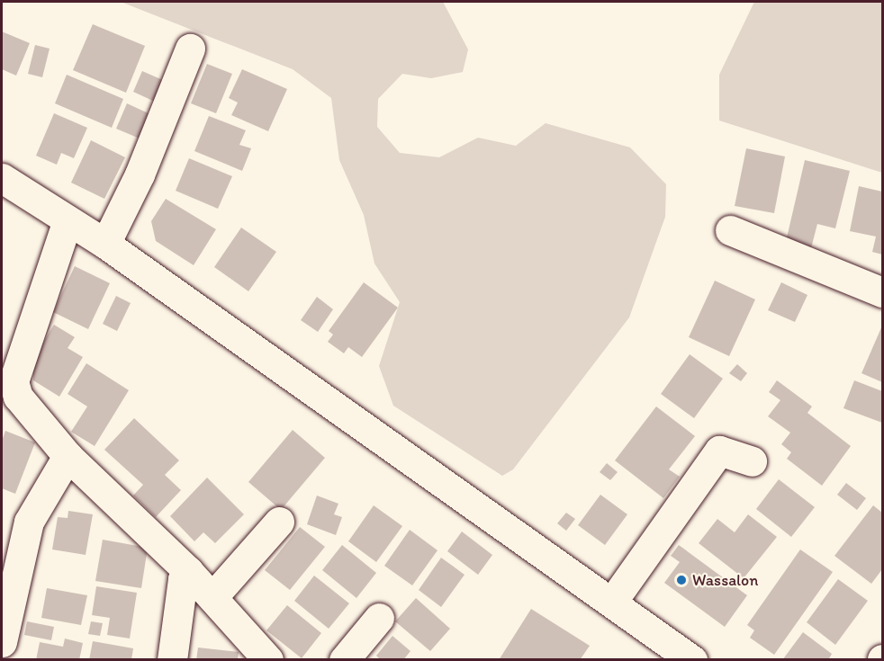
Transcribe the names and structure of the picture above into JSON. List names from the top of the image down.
{
  "places": ["Wassalon"]
}
